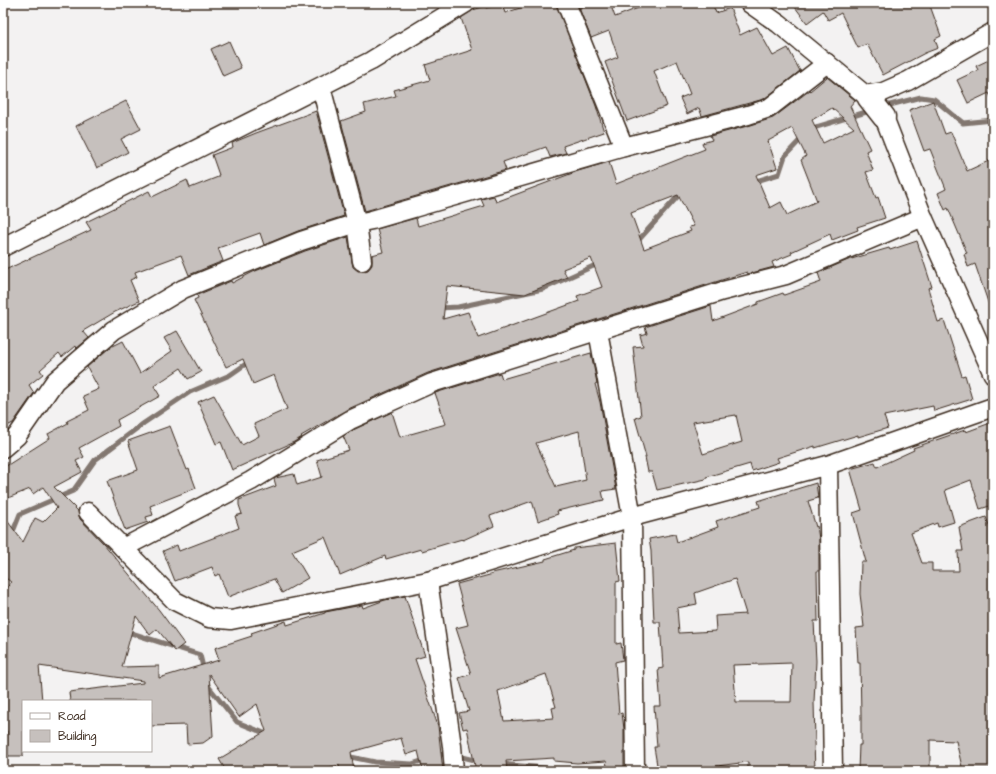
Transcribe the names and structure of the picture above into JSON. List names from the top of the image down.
{
  "legend": ["Road", "Building"]
}
